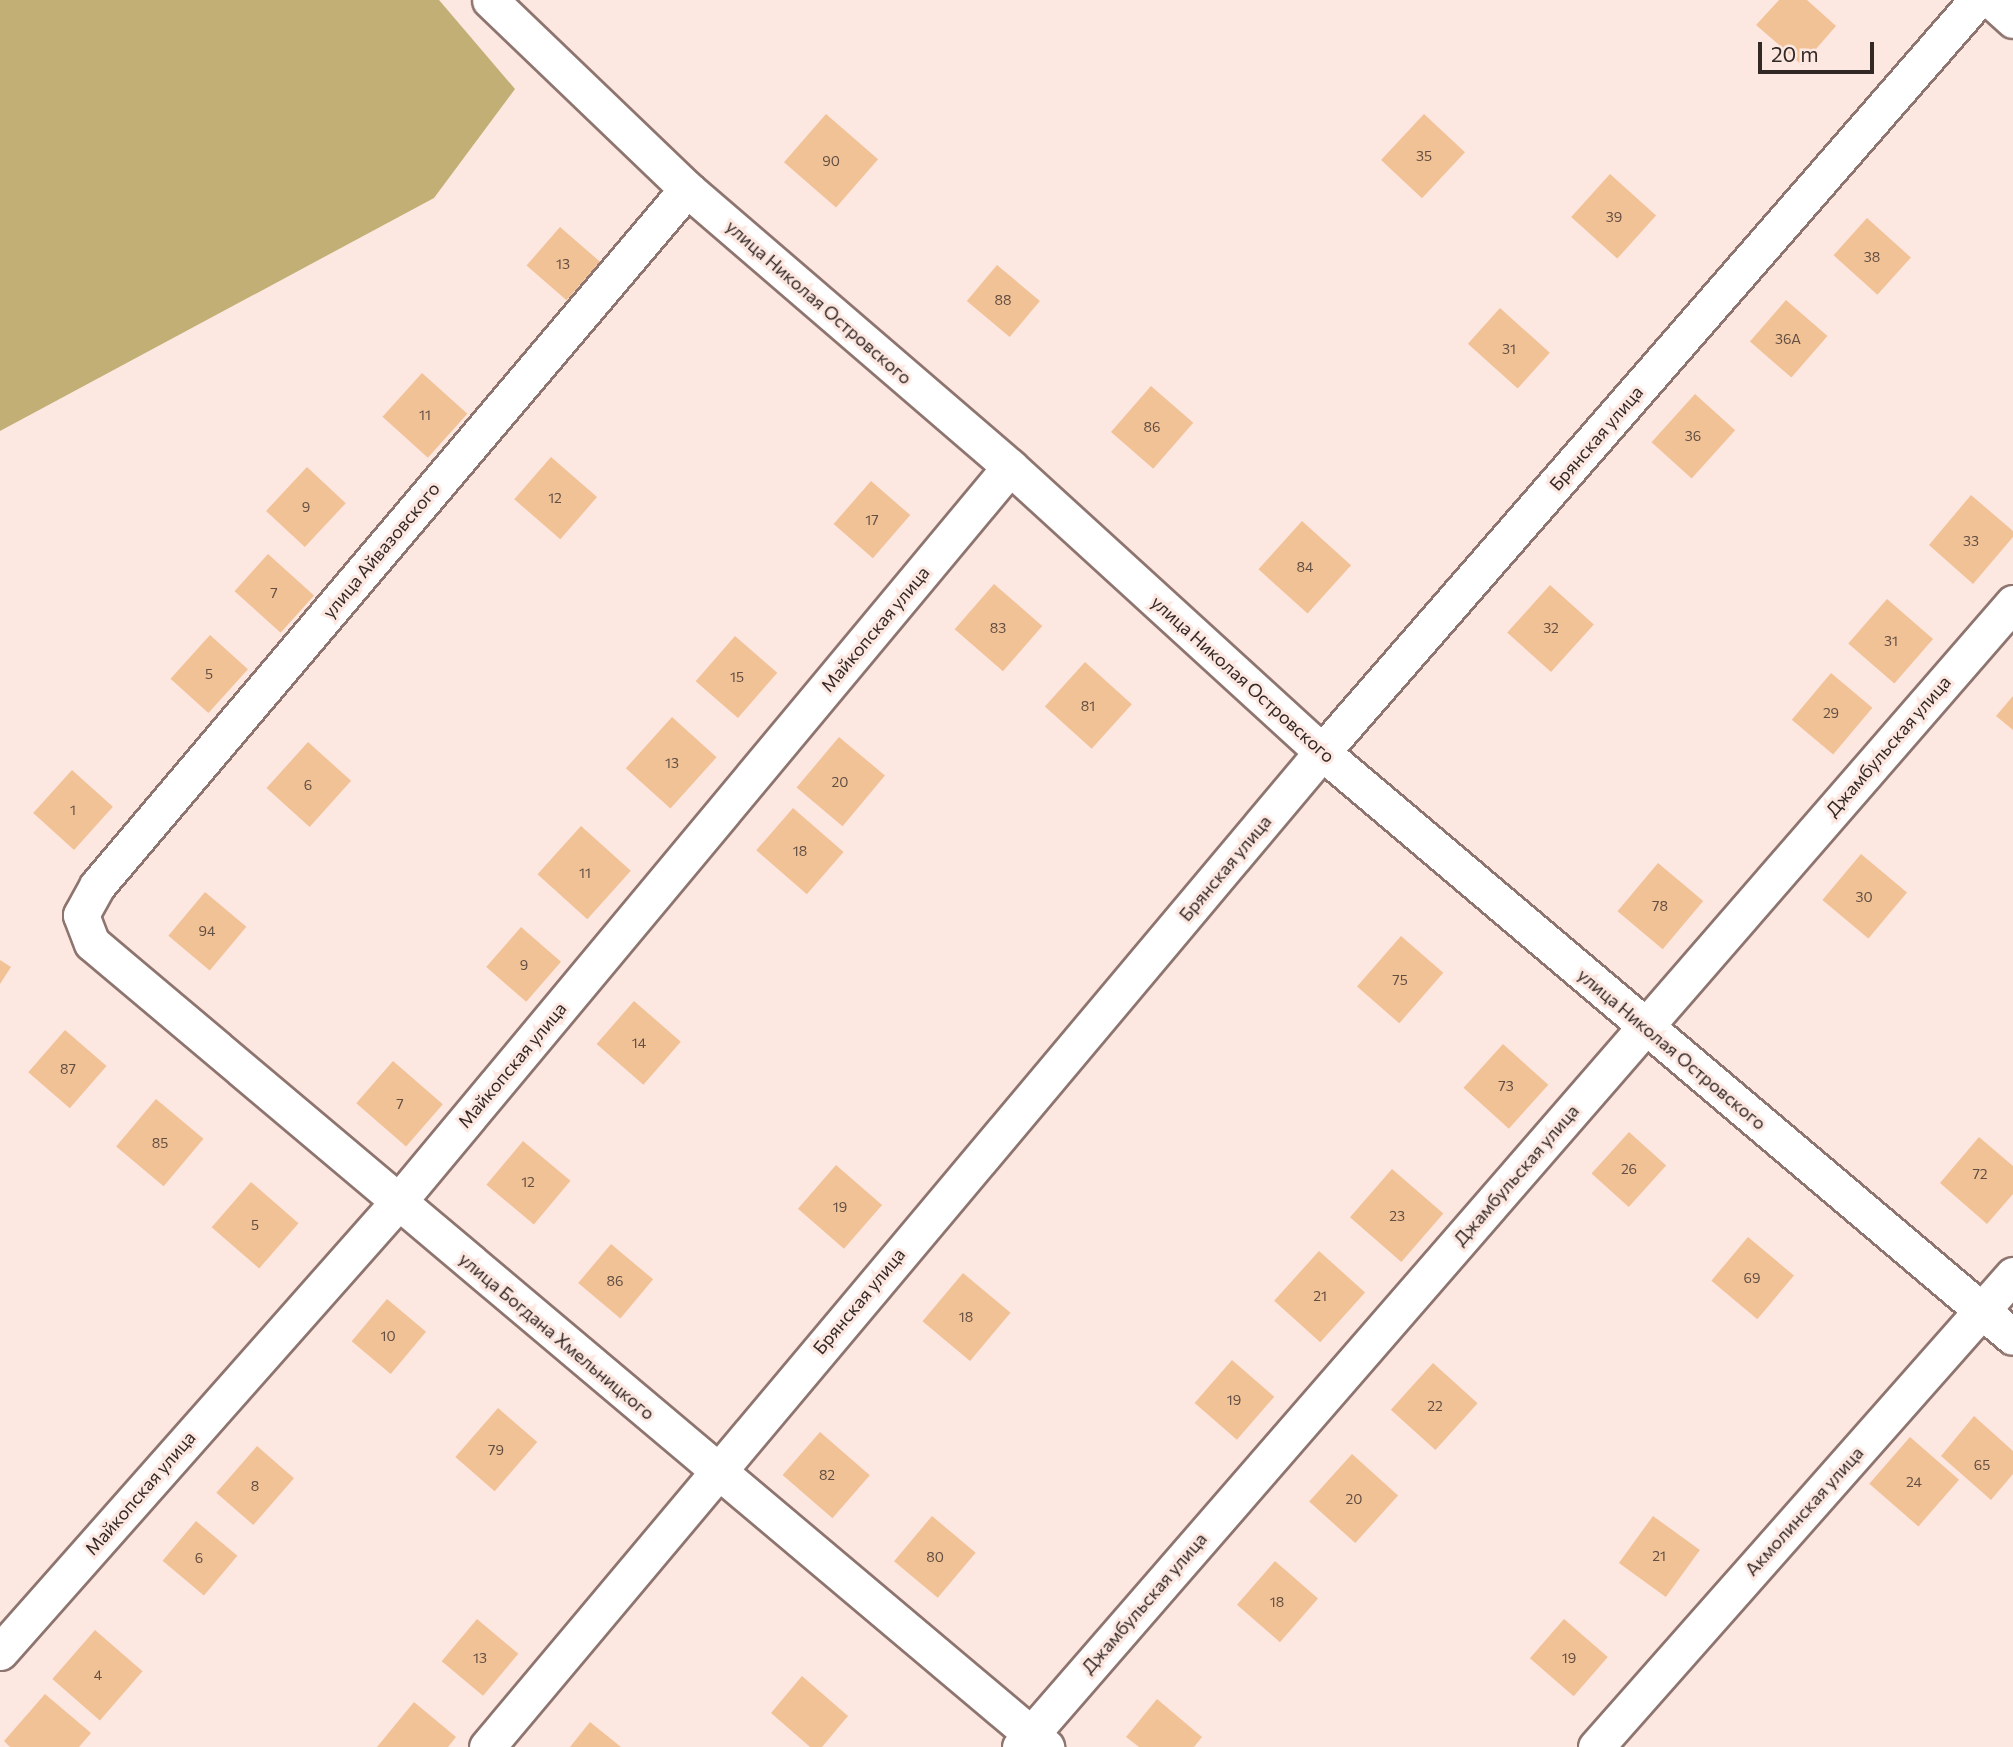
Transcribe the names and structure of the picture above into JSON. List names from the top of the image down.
{
  "streets": {
    "street": [
      "улица Николая Островского",
      "Брянская улица",
      "улица Айвазовского",
      "Майкопская улица",
      "Джамбульская улица",
      "улица Богдана Хмельницкого",
      "Акмолинская улица"
    ]
  },
  "crossings": [
    ["улица Николая Островского", "Брянская улица"],
    ["улица Николая Островского", "улица Айвазовского"],
    ["улица Николая Островского", "Майкопская улица"],
    ["улица Николая Островского", "Джамбульская улица"],
    ["улица Николая Островского", "Акмолинская улица"],
    ["Брянская улица", "улица Богдана Хмельницкого"],
    ["улица Айвазовского", "улица Богдана Хмельницкого"],
    ["Майкопская улица", "улица Богдана Хмельницкого"],
    ["Джамбульская улица", "улица Богдана Хмельницкого"]
  ],
  "house_numbers": [
    "35",
    "90",
    "39",
    "38",
    "13",
    "88",
    "36А",
    "31",
    "11",
    "86",
    "36",
    "12",
    "9",
    "17",
    "33",
    "84",
    "7",
    "83",
    "32",
    "31",
    "5",
    "15",
    "81",
    "29",
    "13",
    "20",
    "6",
    "1",
    "18",
    "11",
    "30",
    "78",
    "94",
    "9",
    "75",
    "14",
    "87",
    "73",
    "7",
    "85",
    "26",
    "72",
    "12",
    "19",
    "23",
    "5",
    "69",
    "86",
    "21",
    "18",
    "10",
    "19",
    "22",
    "79",
    "65",
    "82",
    "24",
    "8",
    "20",
    "21",
    "80",
    "6",
    "18",
    "13",
    "19",
    "4"
  ],
  "scale_bar": "20 m"
}
